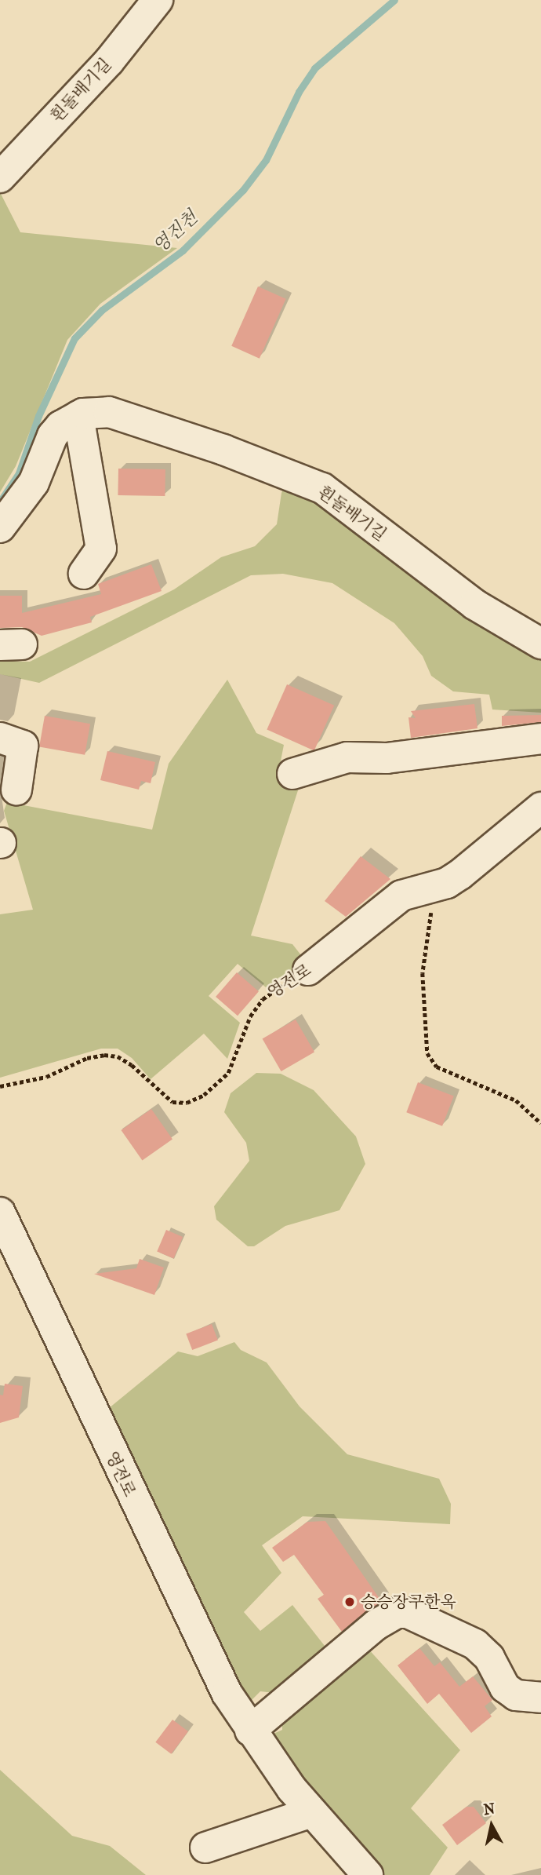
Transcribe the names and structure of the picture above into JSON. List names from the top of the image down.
{
  "streets": {
    "street": ["흰돌배기길", "영전로"]
  },
  "water": ["영진천"],
  "places": ["승승장구한옥"],
  "north": "top"
}
